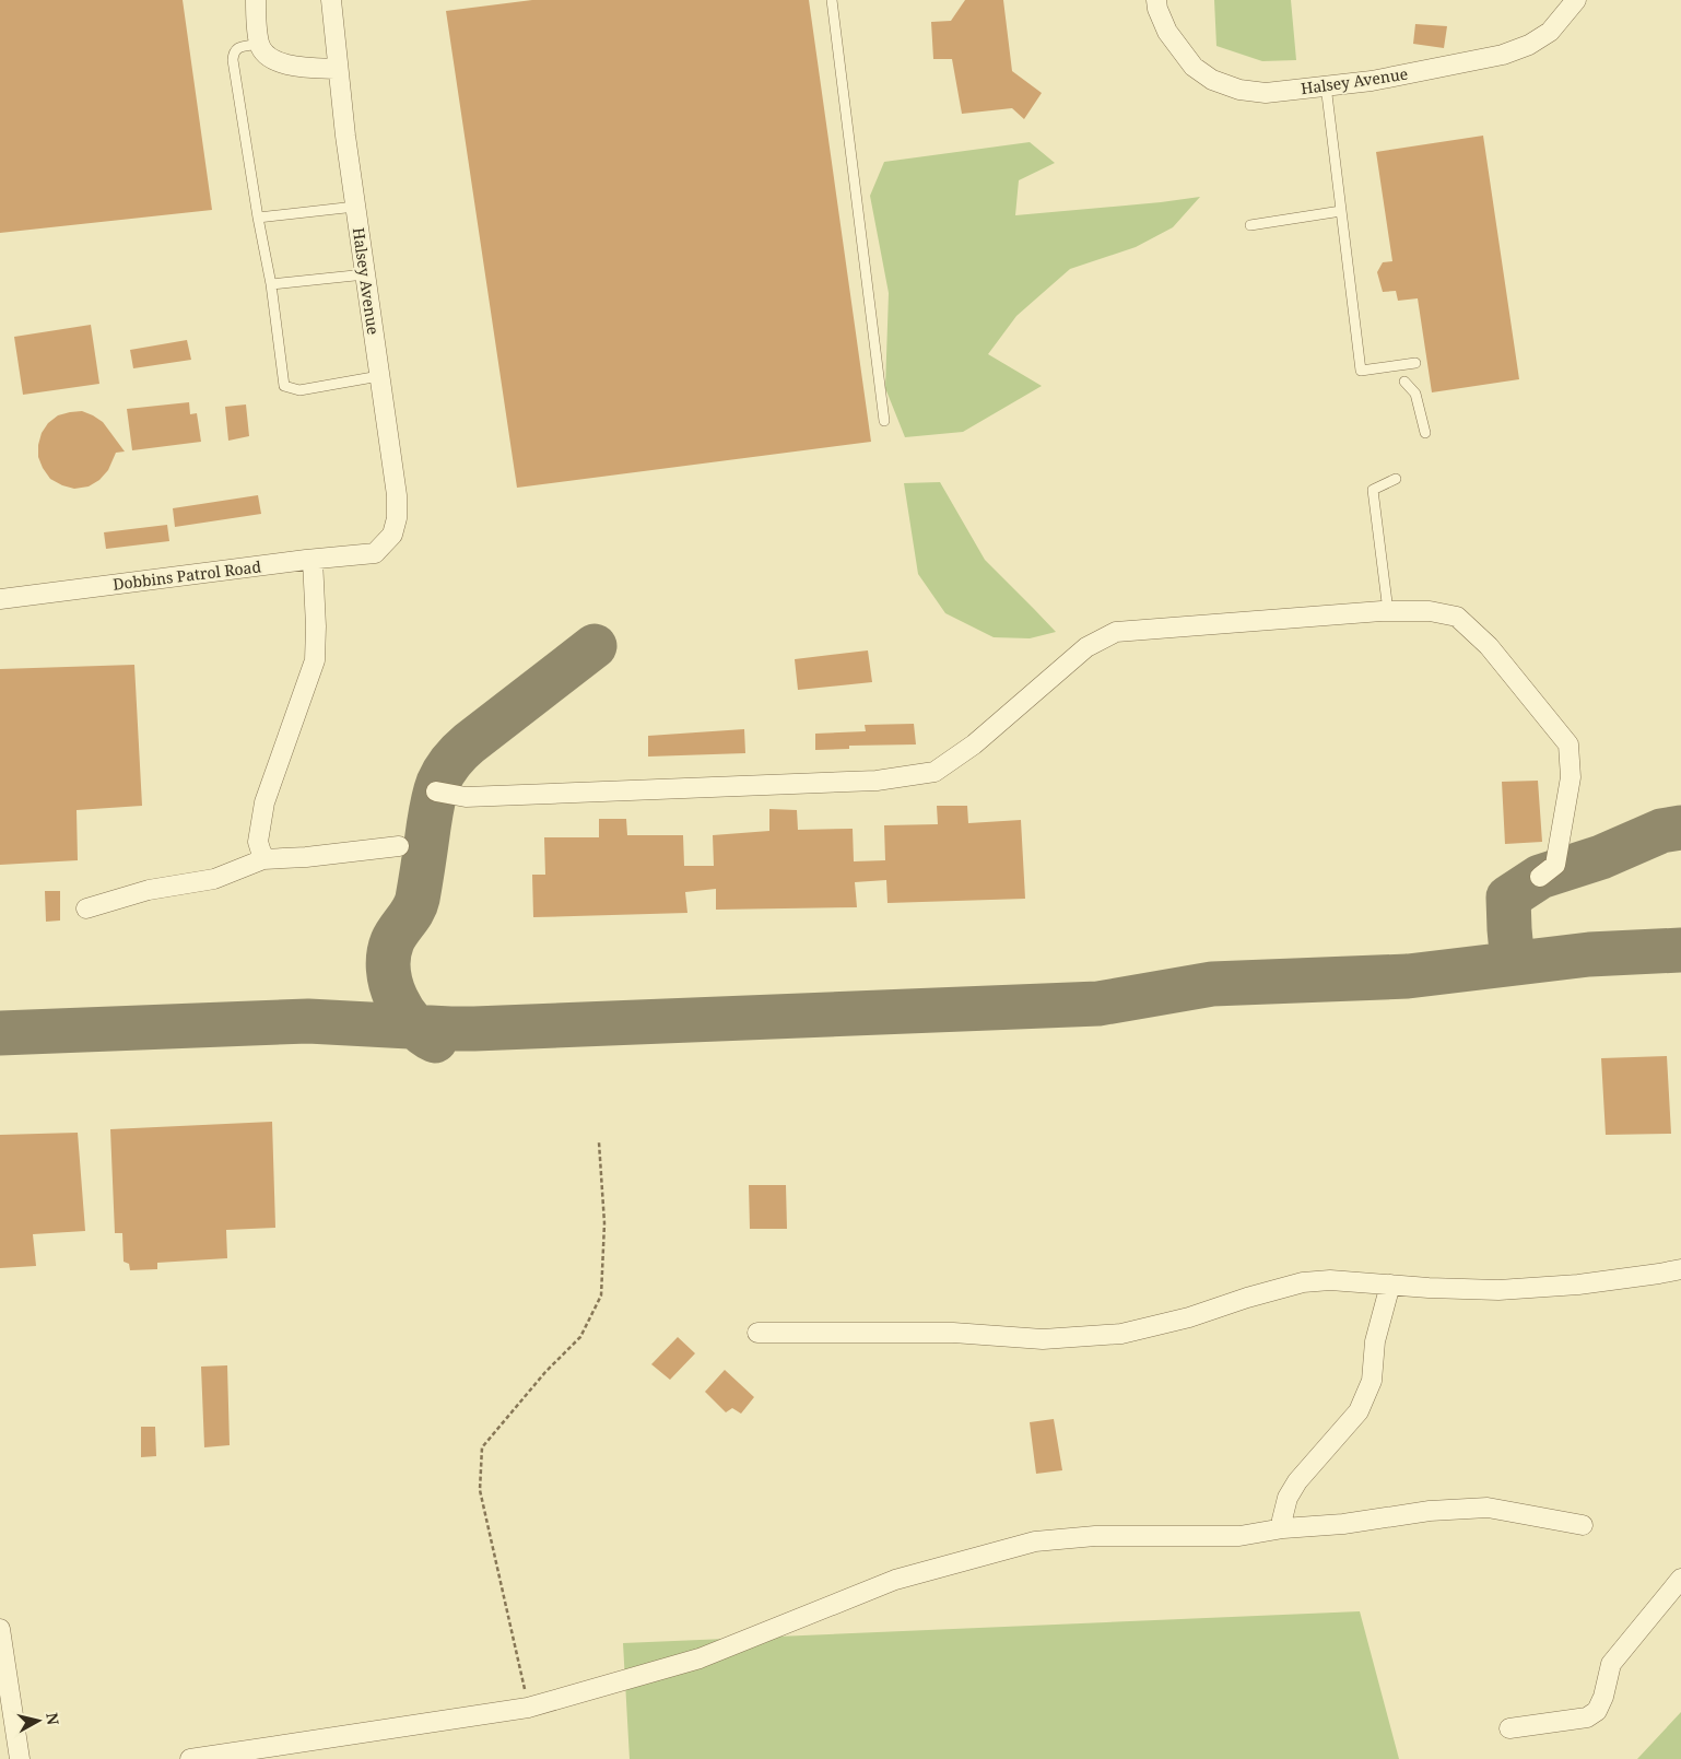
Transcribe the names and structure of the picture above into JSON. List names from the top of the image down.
{
  "streets": {
    "street": ["Halsey Avenue", "Dobbins Patrol Road"]
  },
  "crossings": [
    ["Halsey Avenue", "Dobbins Patrol Road"]
  ],
  "north": "right"
}
